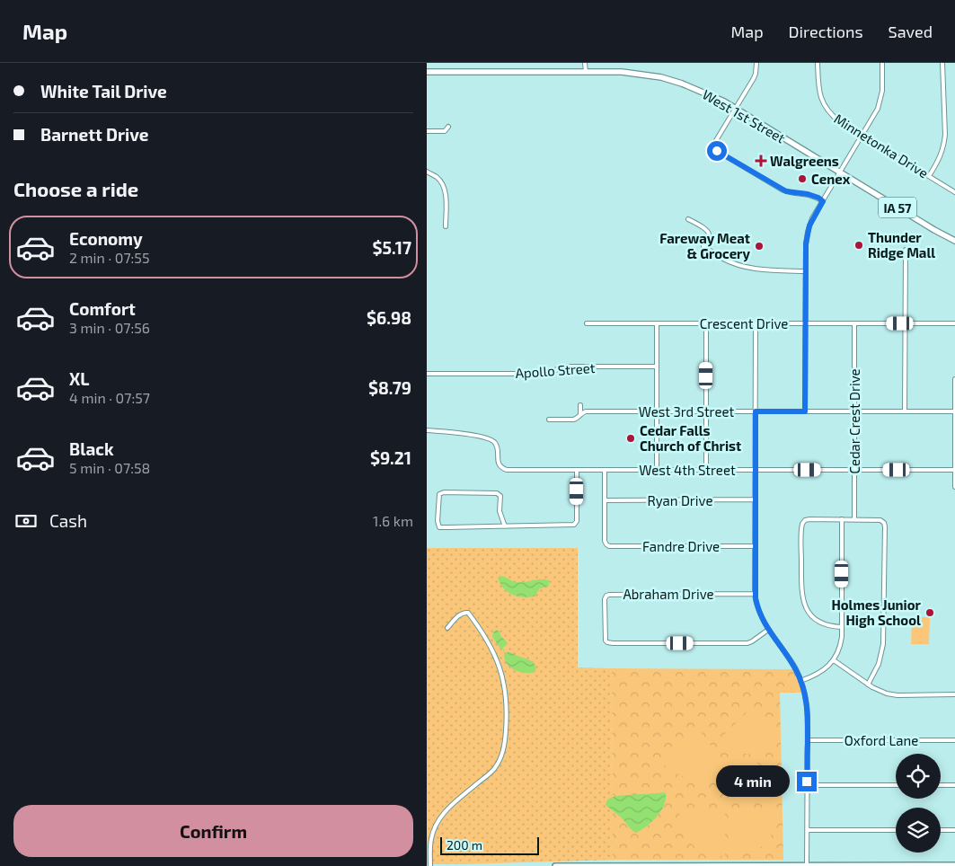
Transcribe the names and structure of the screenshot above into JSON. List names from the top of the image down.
{
  "streets": {
    "main road": ["West 1st Street", "IA 57"],
    "street": [
      "Minnetonka Drive",
      "Crescent Drive",
      "Apollo Street",
      "West 3rd Street",
      "Cedar Crest Drive",
      "West 4th Street",
      "Ryan Drive",
      "Fandre Drive",
      "Abraham Drive",
      "Oxford Lane"
    ]
  },
  "crossings": [
    ["Crescent Drive", "Cedar Crest Drive"],
    ["West 3rd Street", "Cedar Crest Drive"],
    ["Cedar Crest Drive", "West 4th Street"],
    ["Ryan Drive", "Fandre Drive"]
  ],
  "places": {
    "health": ["Walgreens"],
    "other": [
      "Cenex",
      "Thunder Ridge Mall",
      "Fareway Meat & Grocery",
      "Cedar Falls Church of Christ",
      "Holmes Junior High School"
    ]
  },
  "scale_bar": "200 m",
  "page": {
    "header": "Map",
    "nav": ["Map", "Directions", "Saved"],
    "banner": ["White Tail Drive", "Barnett Drive"],
    "heading": "Choose a ride",
    "list": [
      {
        "name": "Economy",
        "note": "2 min · 07:55",
        "value": "$5.17"
      },
      {
        "name": "Comfort",
        "note": "3 min · 07:56",
        "value": "$6.98"
      },
      {
        "name": "XL",
        "note": "4 min · 07:57",
        "value": "$8.79"
      },
      {
        "name": "Black",
        "note": "5 min · 07:58",
        "value": "$9.21"
      }
    ],
    "pay": ["Cash", "1.6 km"],
    "bubble": "4 min",
    "buttons": "Confirm",
    "scale": "200 m"
  }
}
